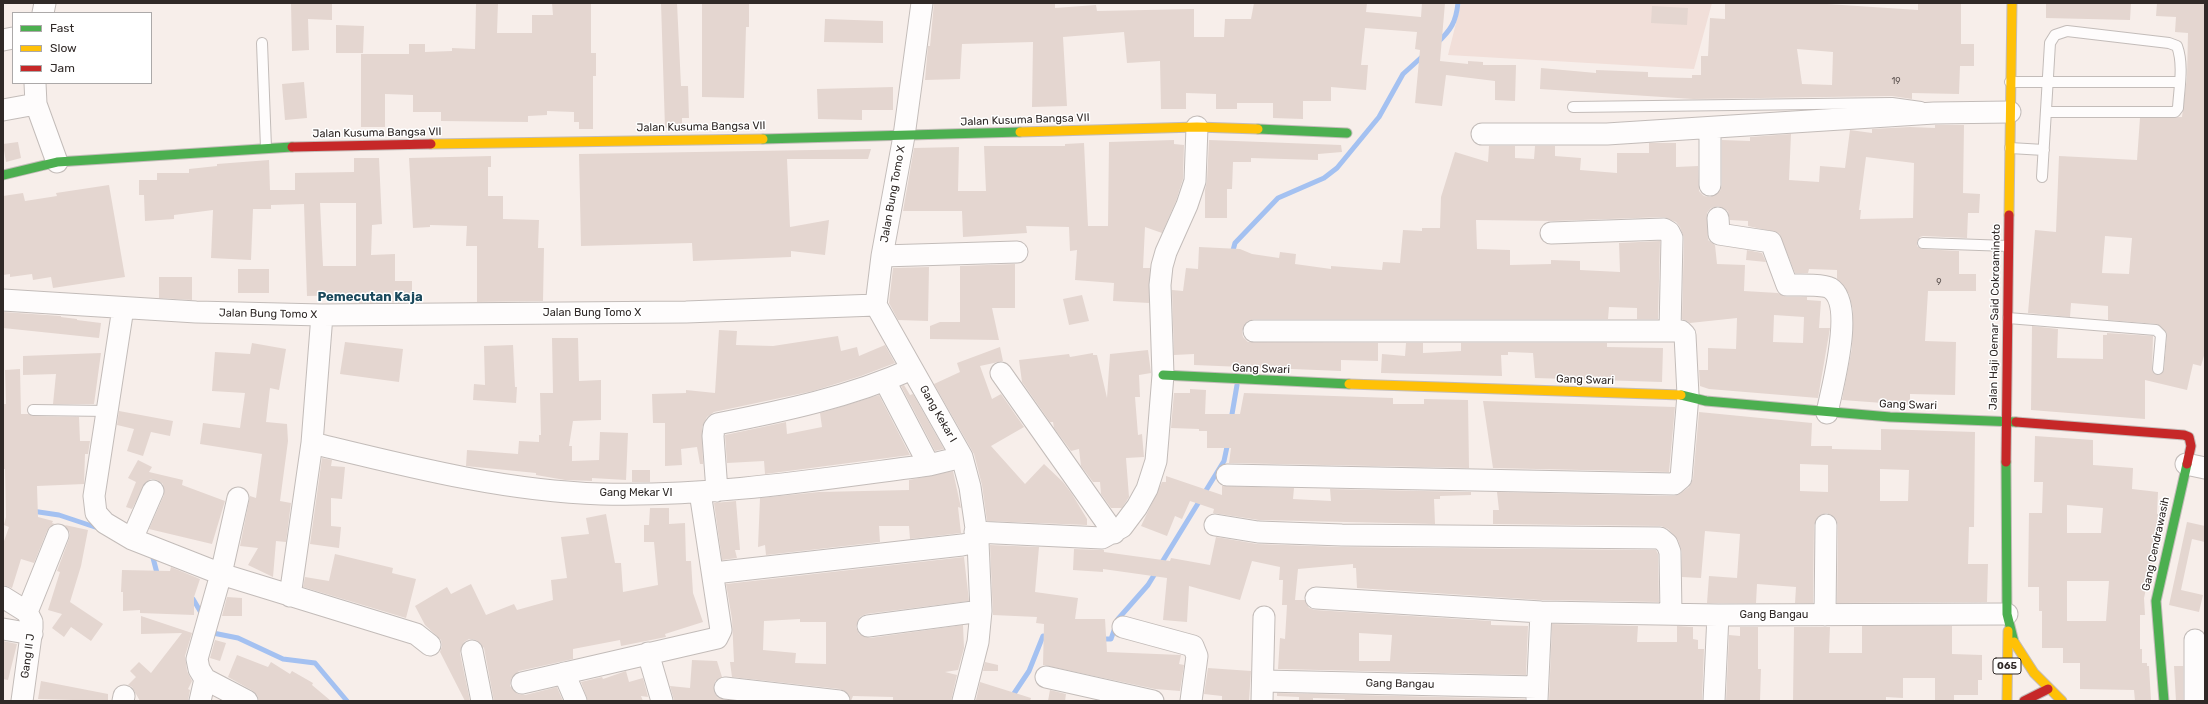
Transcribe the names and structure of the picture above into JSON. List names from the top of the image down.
{
  "streets": {
    "main road": [
      "Jalan Kusuma Bangsa VII",
      "Jalan Haji Oemar Said Cokroaminoto",
      "Gang Swari",
      "Gang Cendrawasih",
      "065"
    ],
    "street": [
      "Jalan Bung Tomo X",
      "Gang Kekar I",
      "Gang Mekar VI",
      "Gang Bangau",
      "Gang II J"
    ]
  },
  "crossings": [
    ["Jalan Kusuma Bangsa VII", "Jalan Bung Tomo X"],
    ["Jalan Bung Tomo X", "Gang Kekar I"],
    ["Jalan Haji Oemar Said Cokroaminoto", "Gang Swari"],
    ["Jalan Haji Oemar Said Cokroaminoto", "Gang Bangau"],
    ["Jalan Haji Oemar Said Cokroaminoto", "065"],
    ["Gang Swari", "Gang Cendrawasih"],
    ["Gang Kekar I", "Gang Mekar VI"],
    ["Gang Bangau", "065"]
  ],
  "districts": ["Pemecutan Kaja"],
  "house_numbers": ["19", "9"],
  "legend": ["Fast", "Slow", "Jam"]
}
